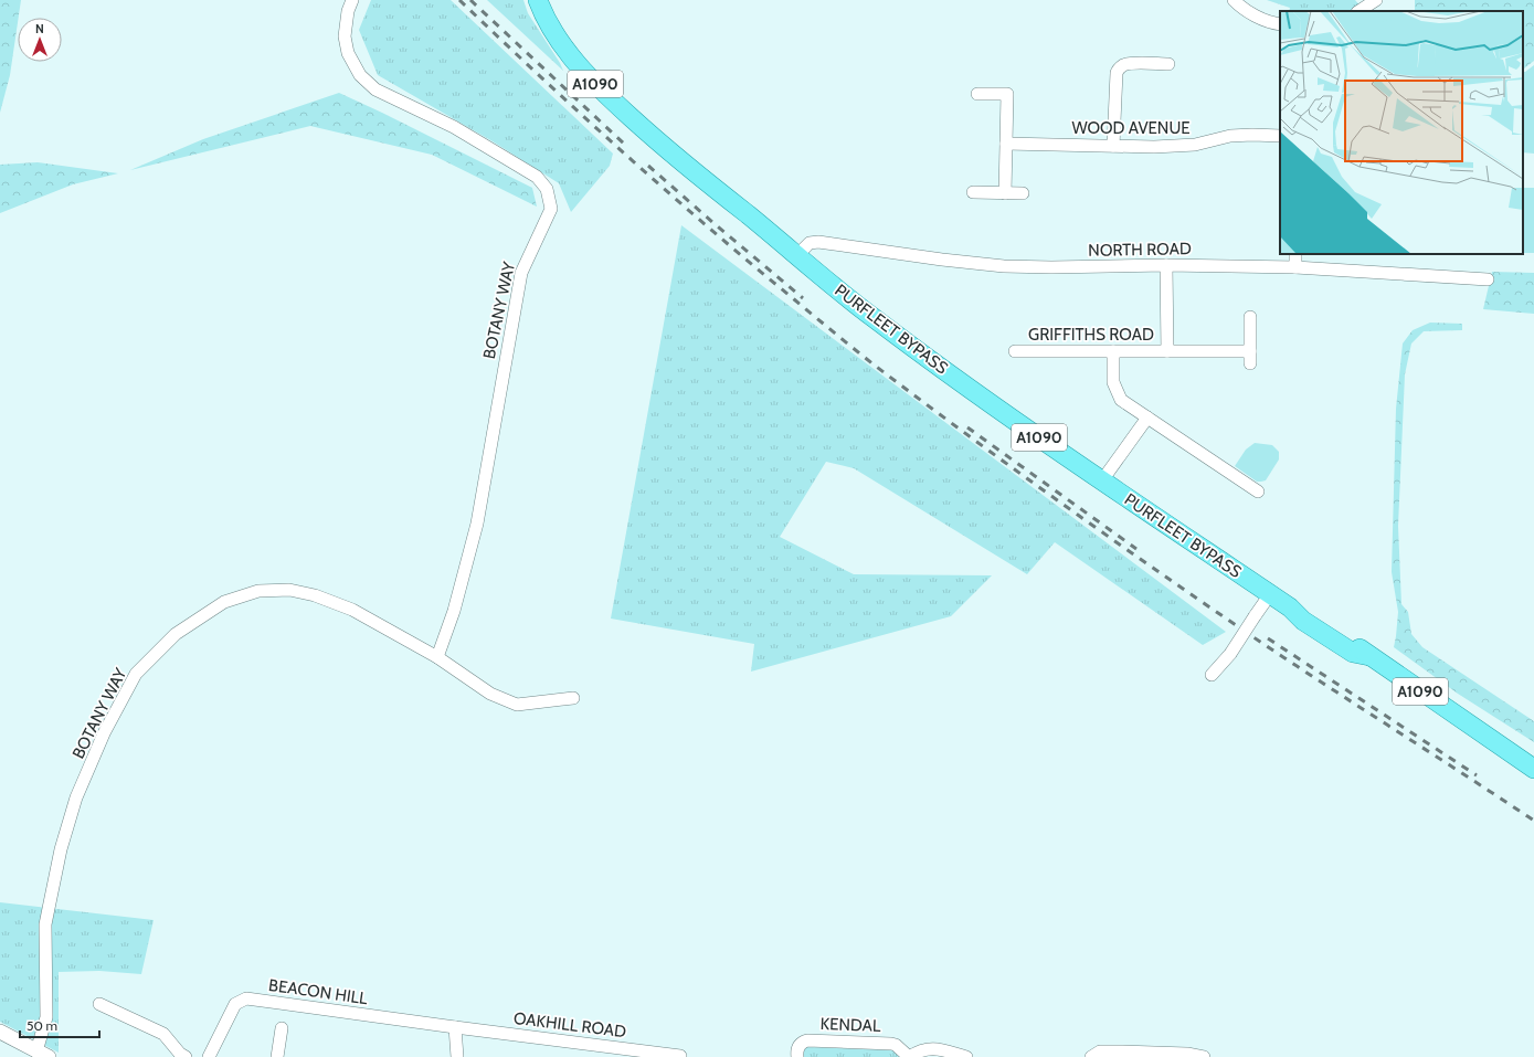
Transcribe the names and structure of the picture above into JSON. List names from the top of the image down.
{
  "streets": {
    "main road": ["A1090", "PURFLEET BYPASS"],
    "street": [
      "WOOD AVENUE",
      "NORTH ROAD",
      "BOTANY WAY",
      "GRIFFITHS ROAD",
      "BEACON HILL",
      "OAKHILL ROAD",
      "KENDAL"
    ]
  },
  "crossings": [
    ["NORTH ROAD", "PURFLEET BYPASS"],
    ["NORTH ROAD", "GRIFFITHS ROAD"],
    ["BEACON HILL", "OAKHILL ROAD"]
  ],
  "scale_bar": "50 m",
  "north": "top"
}
